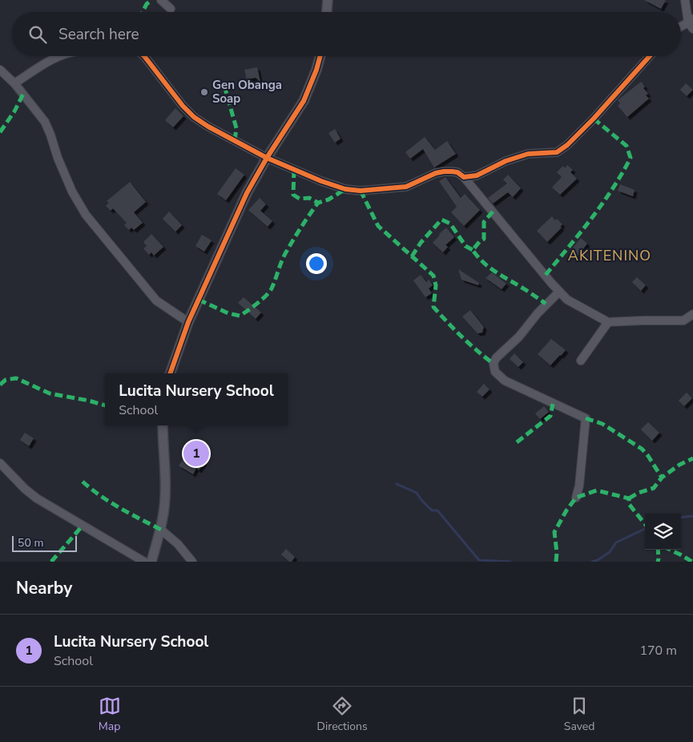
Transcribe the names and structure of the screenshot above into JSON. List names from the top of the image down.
{
  "districts": ["AKITENINO"],
  "places": ["Gen Obanga Soap"],
  "scale_bar": "50 m",
  "page": {
    "search": "Search here",
    "popup": ["Lucita Nursery School", "School"],
    "pins": "1",
    "scale": "50 m",
    "heading": "Nearby",
    "list": [
      {
        "mark": "1",
        "name": "Lucita Nursery School",
        "note": "School",
        "value": "170 m"
      }
    ],
    "nav": ["Map", "Directions", "Saved"]
  }
}
